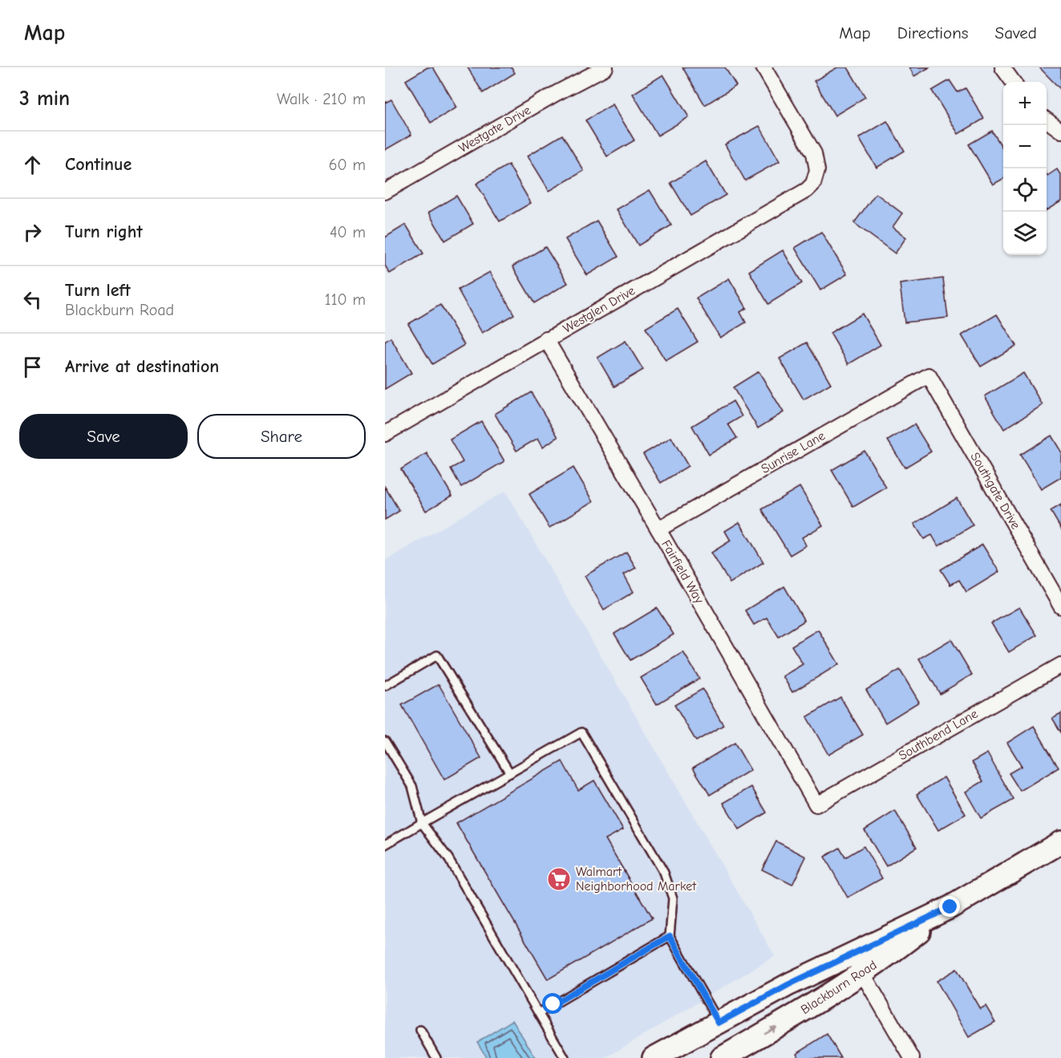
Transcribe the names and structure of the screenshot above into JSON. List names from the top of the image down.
{
  "streets": {
    "main road": ["Blackburn Road"],
    "street": [
      "Westgate Drive",
      "Westglen Drive",
      "Sunrise Lane",
      "Southgate Drive",
      "Fairfield Way",
      "Southbend Lane"
    ]
  },
  "crossings": [
    ["Westglen Drive", "Fairfield Way"],
    ["Sunrise Lane", "Southgate Drive"],
    ["Sunrise Lane", "Fairfield Way"],
    ["Fairfield Way", "Southbend Lane"]
  ],
  "places": {
    "supermarket": ["Walmart Neighborhood Market"]
  },
  "page": {
    "header": "Map",
    "nav": ["Map", "Directions", "Saved"],
    "heading": ["3 min", "Walk · 210 m"],
    "map_buttons": ["+", "−"],
    "list": [
      ["Continue", "60 m"],
      ["Turn right", "40 m"],
      ["Turn left", "Blackburn Road", "110 m"],
      "Arrive at destination"
    ],
    "buttons": ["Save", "Share"]
  }
}
